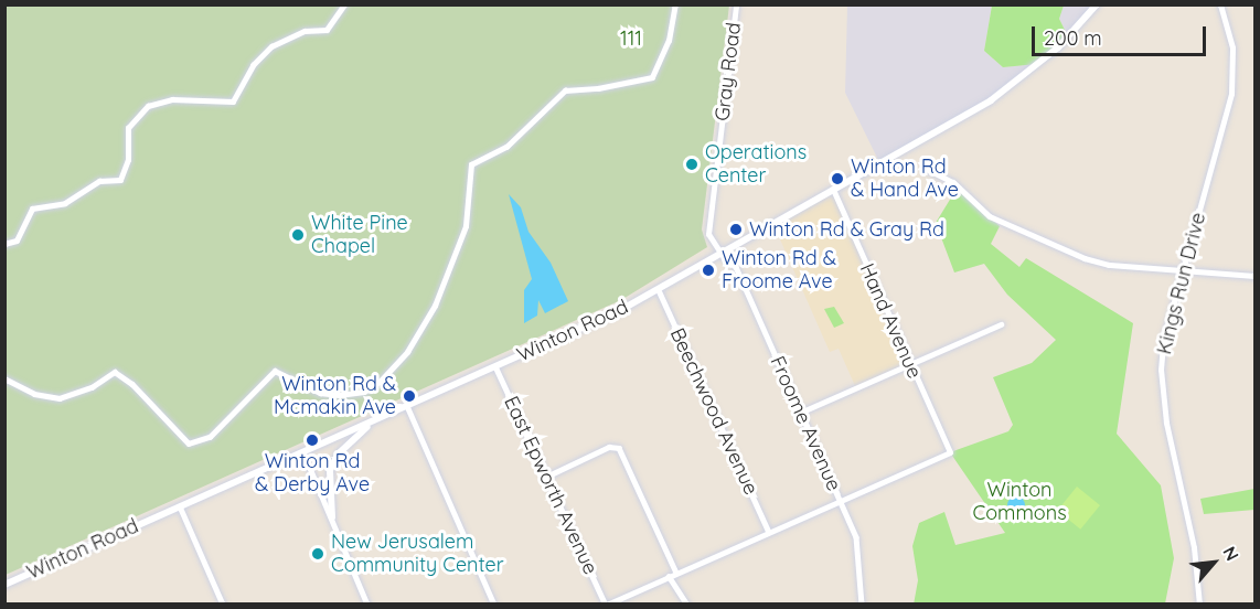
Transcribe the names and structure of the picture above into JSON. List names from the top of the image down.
{
  "streets": {
    "main road": ["Winton Road"],
    "street": [
      "Gray Road",
      "Kings Run Drive",
      "Hand Avenue",
      "Beechwood Avenue",
      "Froome Avenue",
      "East Epworth Avenue"
    ]
  },
  "crossings": [
    ["Gray Road", "Winton Road"],
    ["Gray Road", "Froome Avenue"],
    ["Hand Avenue", "Winton Road"],
    ["Hand Avenue", "Froome Avenue"],
    ["Winton Road", "Beechwood Avenue"],
    ["Winton Road", "Froome Avenue"],
    ["Winton Road", "East Epworth Avenue"]
  ],
  "parks": ["111", "Winton Commons"],
  "places": [
    "Operations Center",
    "Winton Rd & Hand Ave",
    "Winton Rd & Gray Rd",
    "White Pine Chapel",
    "Winton Rd & Froome Ave",
    "Winton Rd & Mcmakin Ave",
    "Winton Rd & Derby Ave",
    "New Jerusalem Community Center"
  ],
  "scale_bar": "200 m",
  "north": "top right"
}
